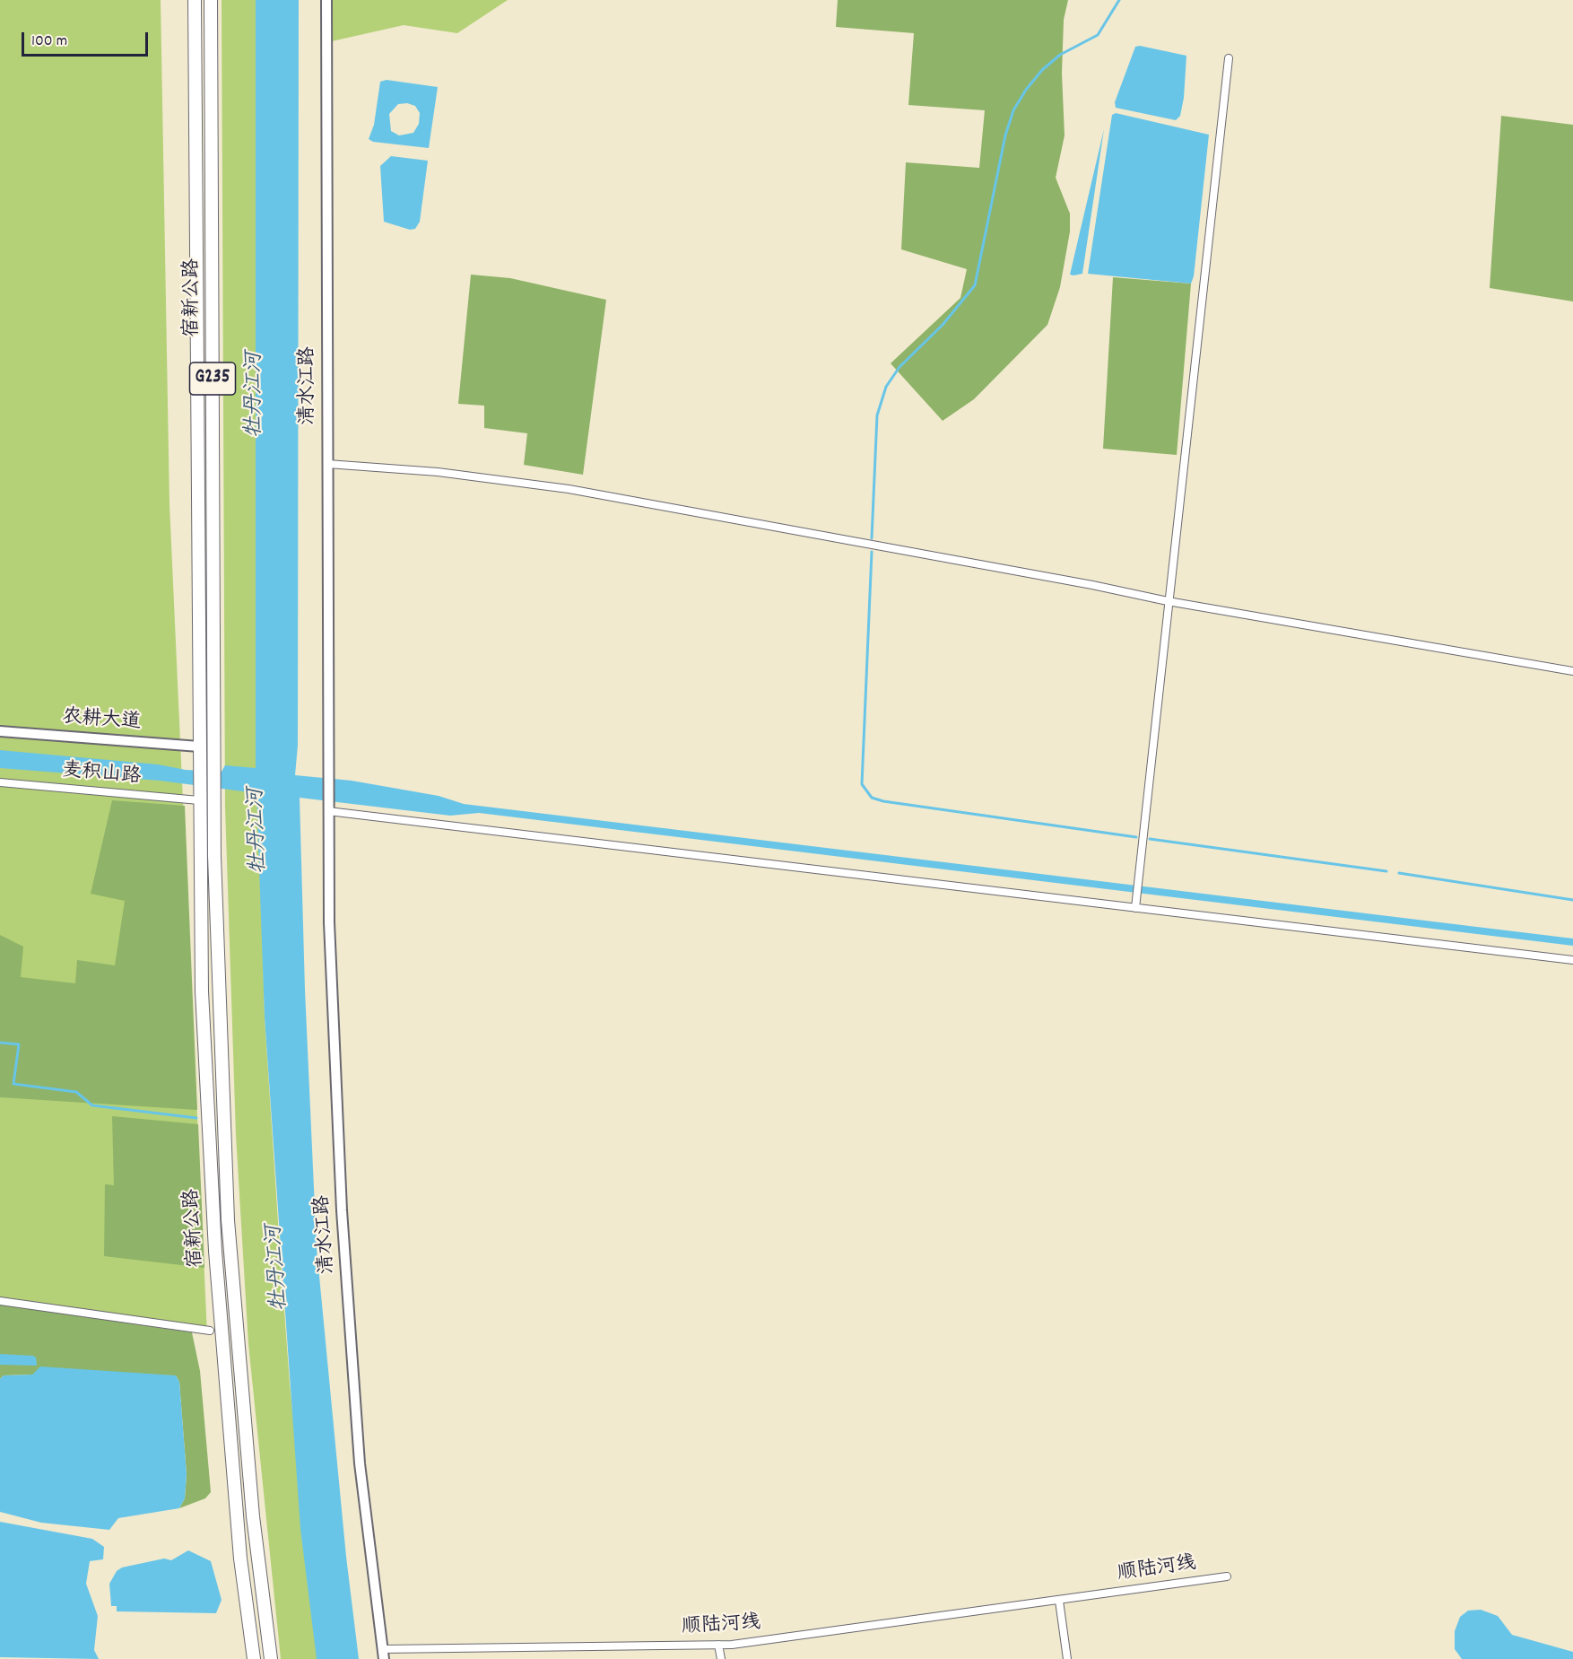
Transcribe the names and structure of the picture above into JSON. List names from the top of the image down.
{
  "streets": {
    "highway": ["宿新公路", "G235"],
    "street": [
      "清水江路",
      "农耕大道",
      "麦积山路",
      "顺陆河线"
    ]
  },
  "crossings": [
    ["宿新公路", "农耕大道"],
    ["宿新公路", "麦积山路"],
    ["清水江路", "顺陆河线"]
  ],
  "water": ["牡丹江河"],
  "scale_bar": "100 m"
}
